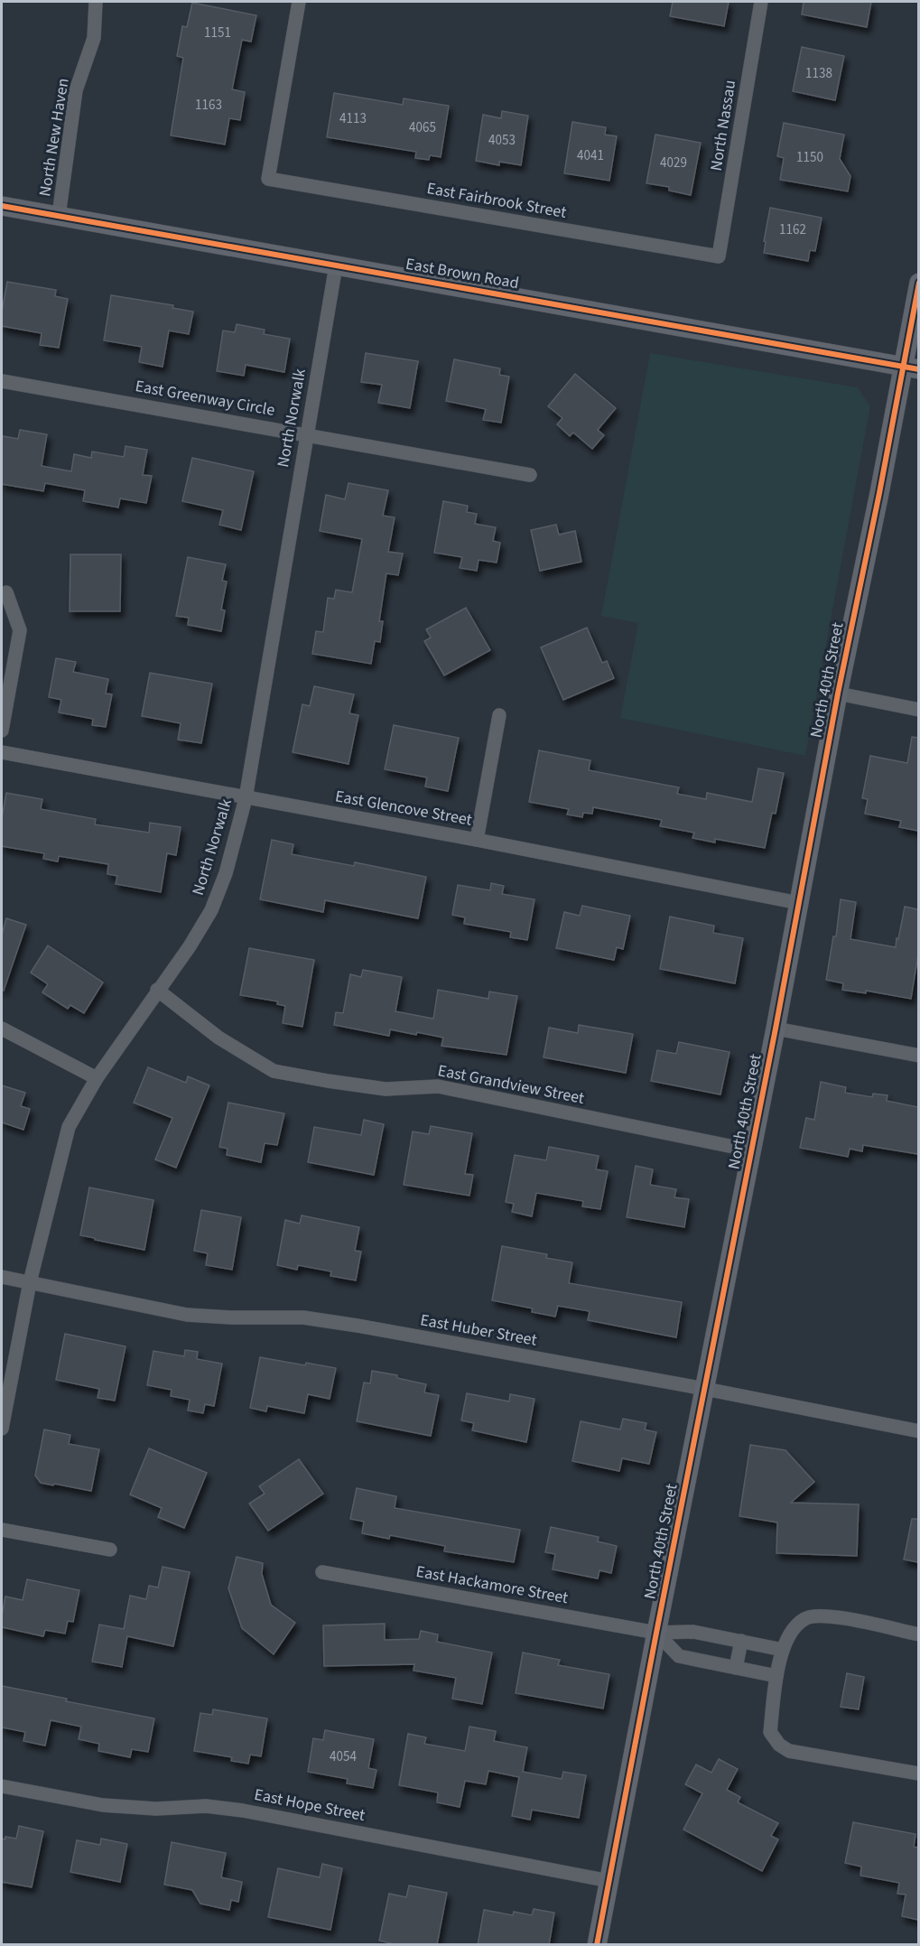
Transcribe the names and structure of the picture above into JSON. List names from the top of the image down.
{
  "streets": {
    "street": [
      "North Nassau",
      "North New Haven",
      "East Fairbrook Street",
      "East Brown Road",
      "East Greenway Circle",
      "North Norwalk",
      "North 40th Street",
      "East Glencove Street",
      "East Grandview Street",
      "East Huber Street",
      "East Hackamore Street",
      "East Hope Street"
    ]
  },
  "crossings": [
    ["North Nassau", "East Fairbrook Street"],
    ["North New Haven", "East Brown Road"],
    ["East Brown Road", "North Norwalk"],
    ["East Brown Road", "North 40th Street"],
    ["East Greenway Circle", "North Norwalk"],
    ["North Norwalk", "East Glencove Street"],
    ["North Norwalk", "East Grandview Street"],
    ["North Norwalk", "East Huber Street"],
    ["North 40th Street", "East Glencove Street"],
    ["North 40th Street", "East Grandview Street"],
    ["North 40th Street", "East Huber Street"],
    ["North 40th Street", "East Hackamore Street"],
    ["North 40th Street", "East Hope Street"]
  ],
  "house_numbers": [
    "1151",
    "1138",
    "1163",
    "4113",
    "4065",
    "4053",
    "4041",
    "1150",
    "4029",
    "1162",
    "4054"
  ]
}
